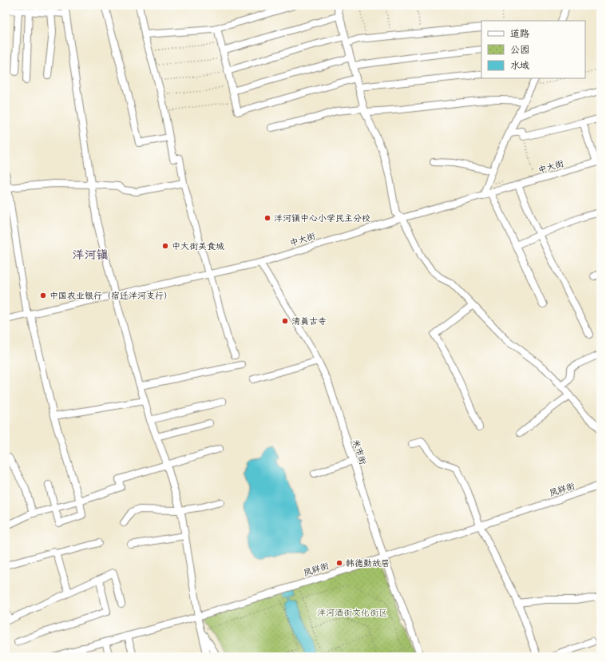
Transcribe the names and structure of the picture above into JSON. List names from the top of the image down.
{
  "streets": {
    "street": ["中大街", "米市街", "凤祥街"]
  },
  "crossings": [
    ["中大街", "米市街"],
    ["米市街", "凤祥街"]
  ],
  "districts": ["洋河镇"],
  "parks": ["洋河酒街文化街区"],
  "places": [
    "洋河镇中心小学民主分校",
    "中大街美食城",
    "中国农业银行（宿迁洋河支行）",
    "清真古寺",
    "韩德勤故居"
  ],
  "legend": ["道路", "公园", "水域"]
}
